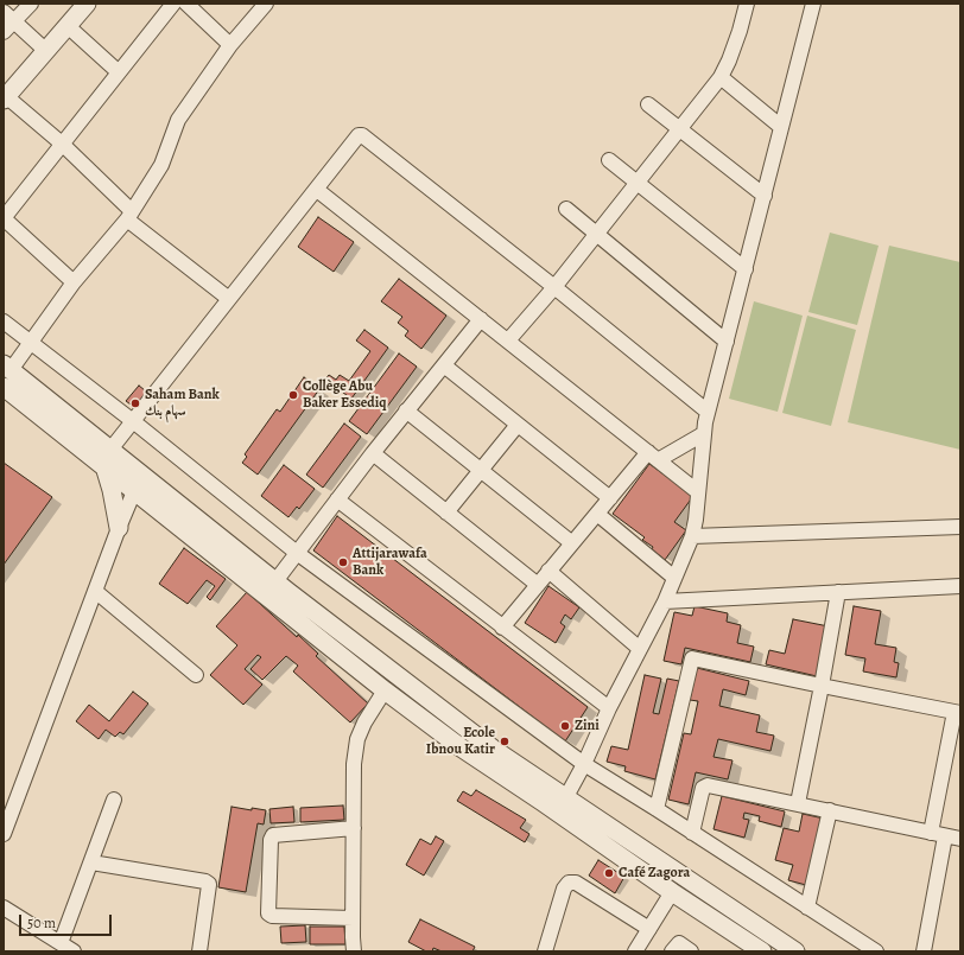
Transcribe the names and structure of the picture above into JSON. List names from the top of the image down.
{
  "places": [
    "Collège Abu Baker Essediq",
    "Saham Bank سهام بنك",
    "Attijarawafa Bank",
    "Zini",
    "Ecole Ibnou Katir",
    "Café Zagora"
  ],
  "scale_bar": "50 m"
}
